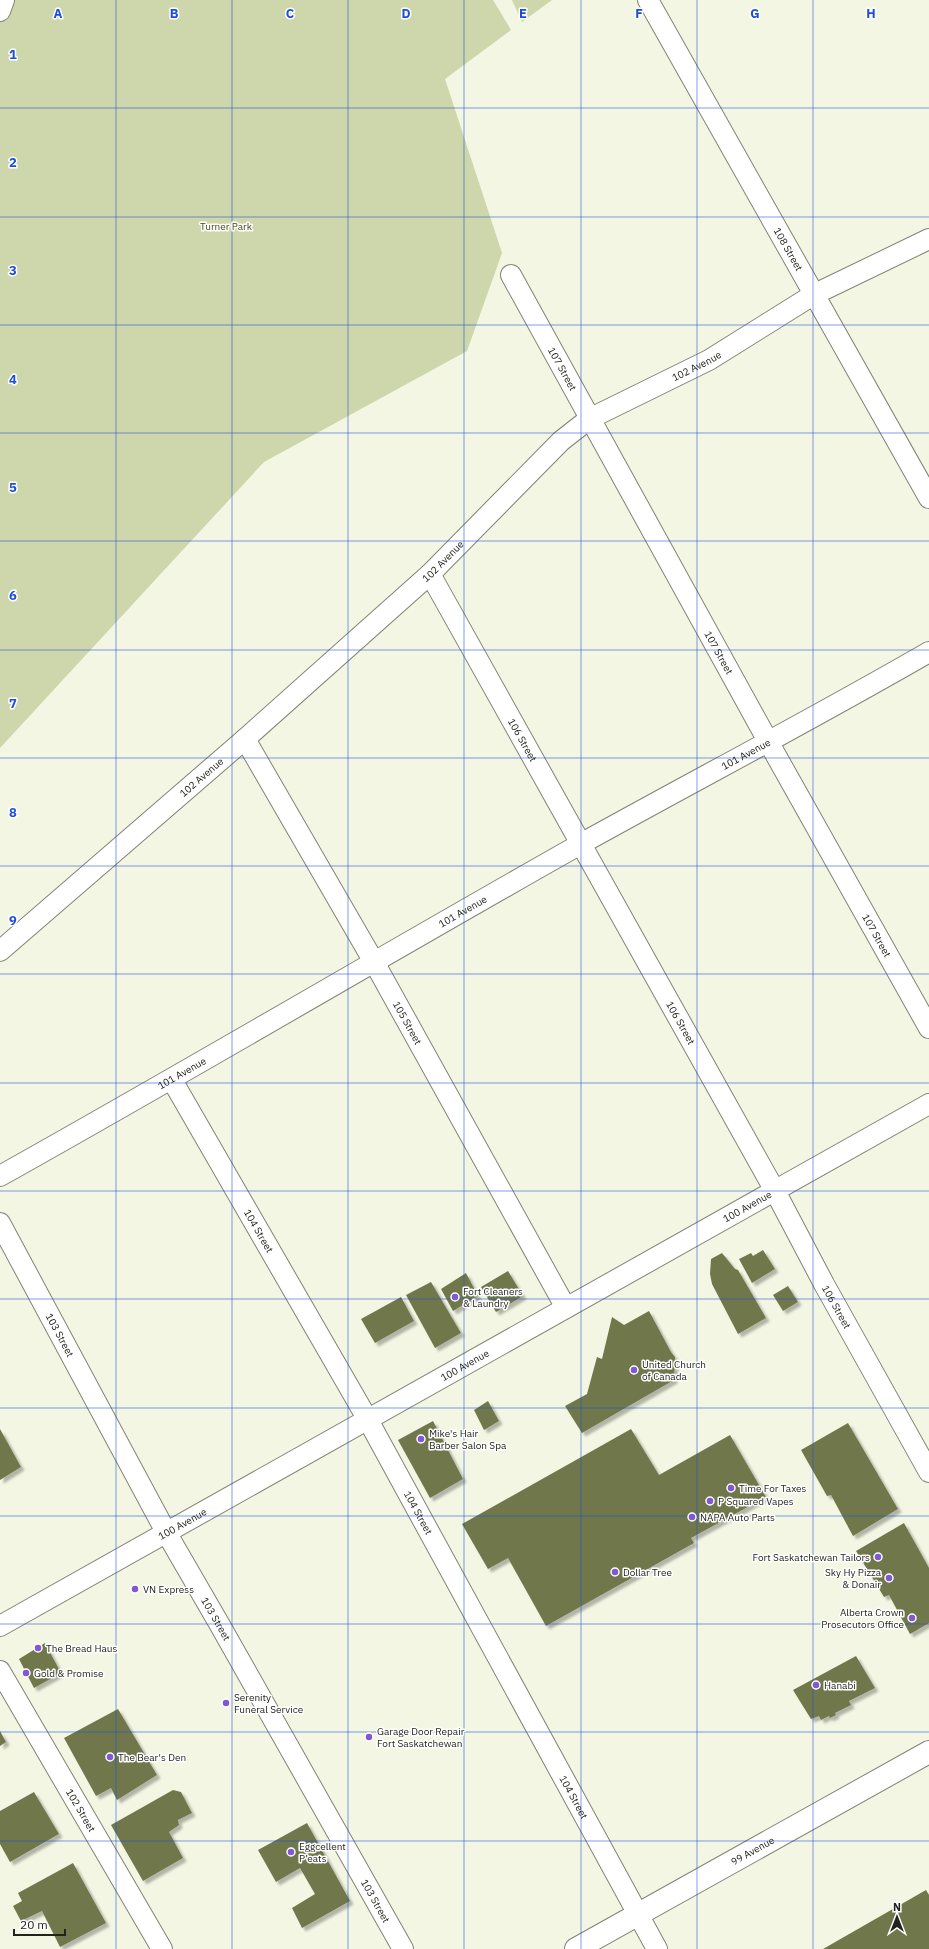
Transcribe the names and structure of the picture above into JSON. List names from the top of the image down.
{
  "streets": {
    "main road": ["99 Avenue"],
    "street": [
      "108 Street",
      "102 Avenue",
      "107 Street",
      "106 Street",
      "101 Avenue",
      "105 Street",
      "100 Avenue",
      "104 Street",
      "103 Street",
      "102 Street"
    ]
  },
  "crossings": [
    ["108 Street", "102 Avenue"],
    ["102 Avenue", "107 Street"],
    ["102 Avenue", "106 Street"],
    ["102 Avenue", "105 Street"],
    ["107 Street", "101 Avenue"],
    ["106 Street", "101 Avenue"],
    ["106 Street", "100 Avenue"],
    ["101 Avenue", "105 Street"],
    ["101 Avenue", "104 Street"],
    ["105 Street", "100 Avenue"],
    ["100 Avenue", "104 Street"],
    ["100 Avenue", "103 Street"],
    ["104 Street", "99 Avenue"]
  ],
  "parks": ["Turner Park"],
  "places": [
    "Fort Cleaners & Laundry",
    "United Church of Canada",
    "Mike's Hair Barber Salon Spa",
    "Time For Taxes",
    "P Squared Vapes",
    "NAPA Auto Parts",
    "Fort Saskatchewan Tailors",
    "Dollar Tree",
    "Sky Hy Pizza & Donair",
    "VN Express",
    "Alberta Crown Prosecutors Office",
    "The Bread Haus",
    "Gold & Promise",
    "Hanabi",
    "Serenity Funeral Service",
    "Garage Door Repair Fort Saskatchewan",
    "The Bear's Den",
    "Eggcellent P’eats"
  ],
  "scale_bar": "20 m",
  "north": "top",
  "grid": {
    "columns": [
      "A",
      "B",
      "C",
      "D",
      "E",
      "F",
      "G",
      "H"
    ],
    "rows": [
      "1",
      "2",
      "3",
      "4",
      "5",
      "6",
      "7",
      "8",
      "9"
    ]
  }
}
